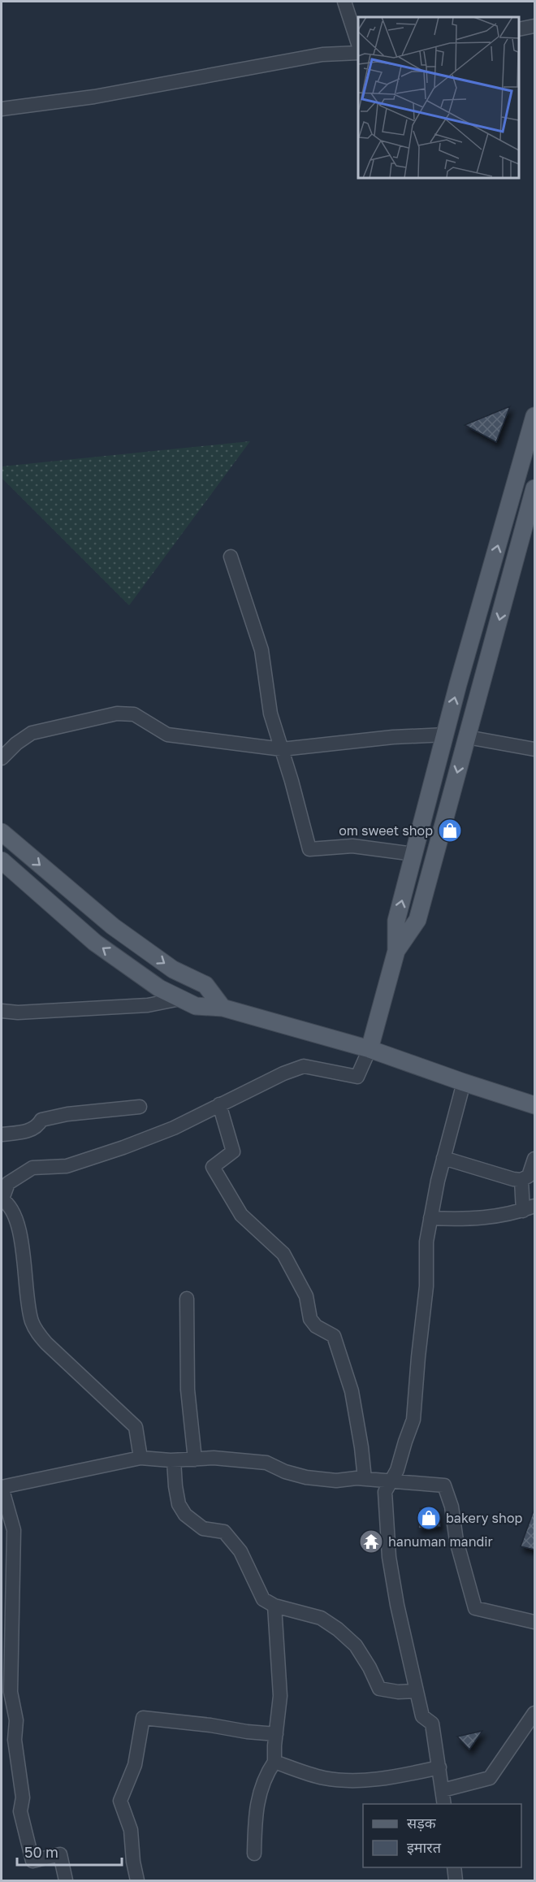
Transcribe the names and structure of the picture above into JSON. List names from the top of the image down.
{
  "places": {
    "shop": ["om sweet shop", "bakery shop"],
    "temple": ["hanuman mandir"]
  },
  "legend": ["सड़क", "इमारत"],
  "scale_bar": "50 m"
}
